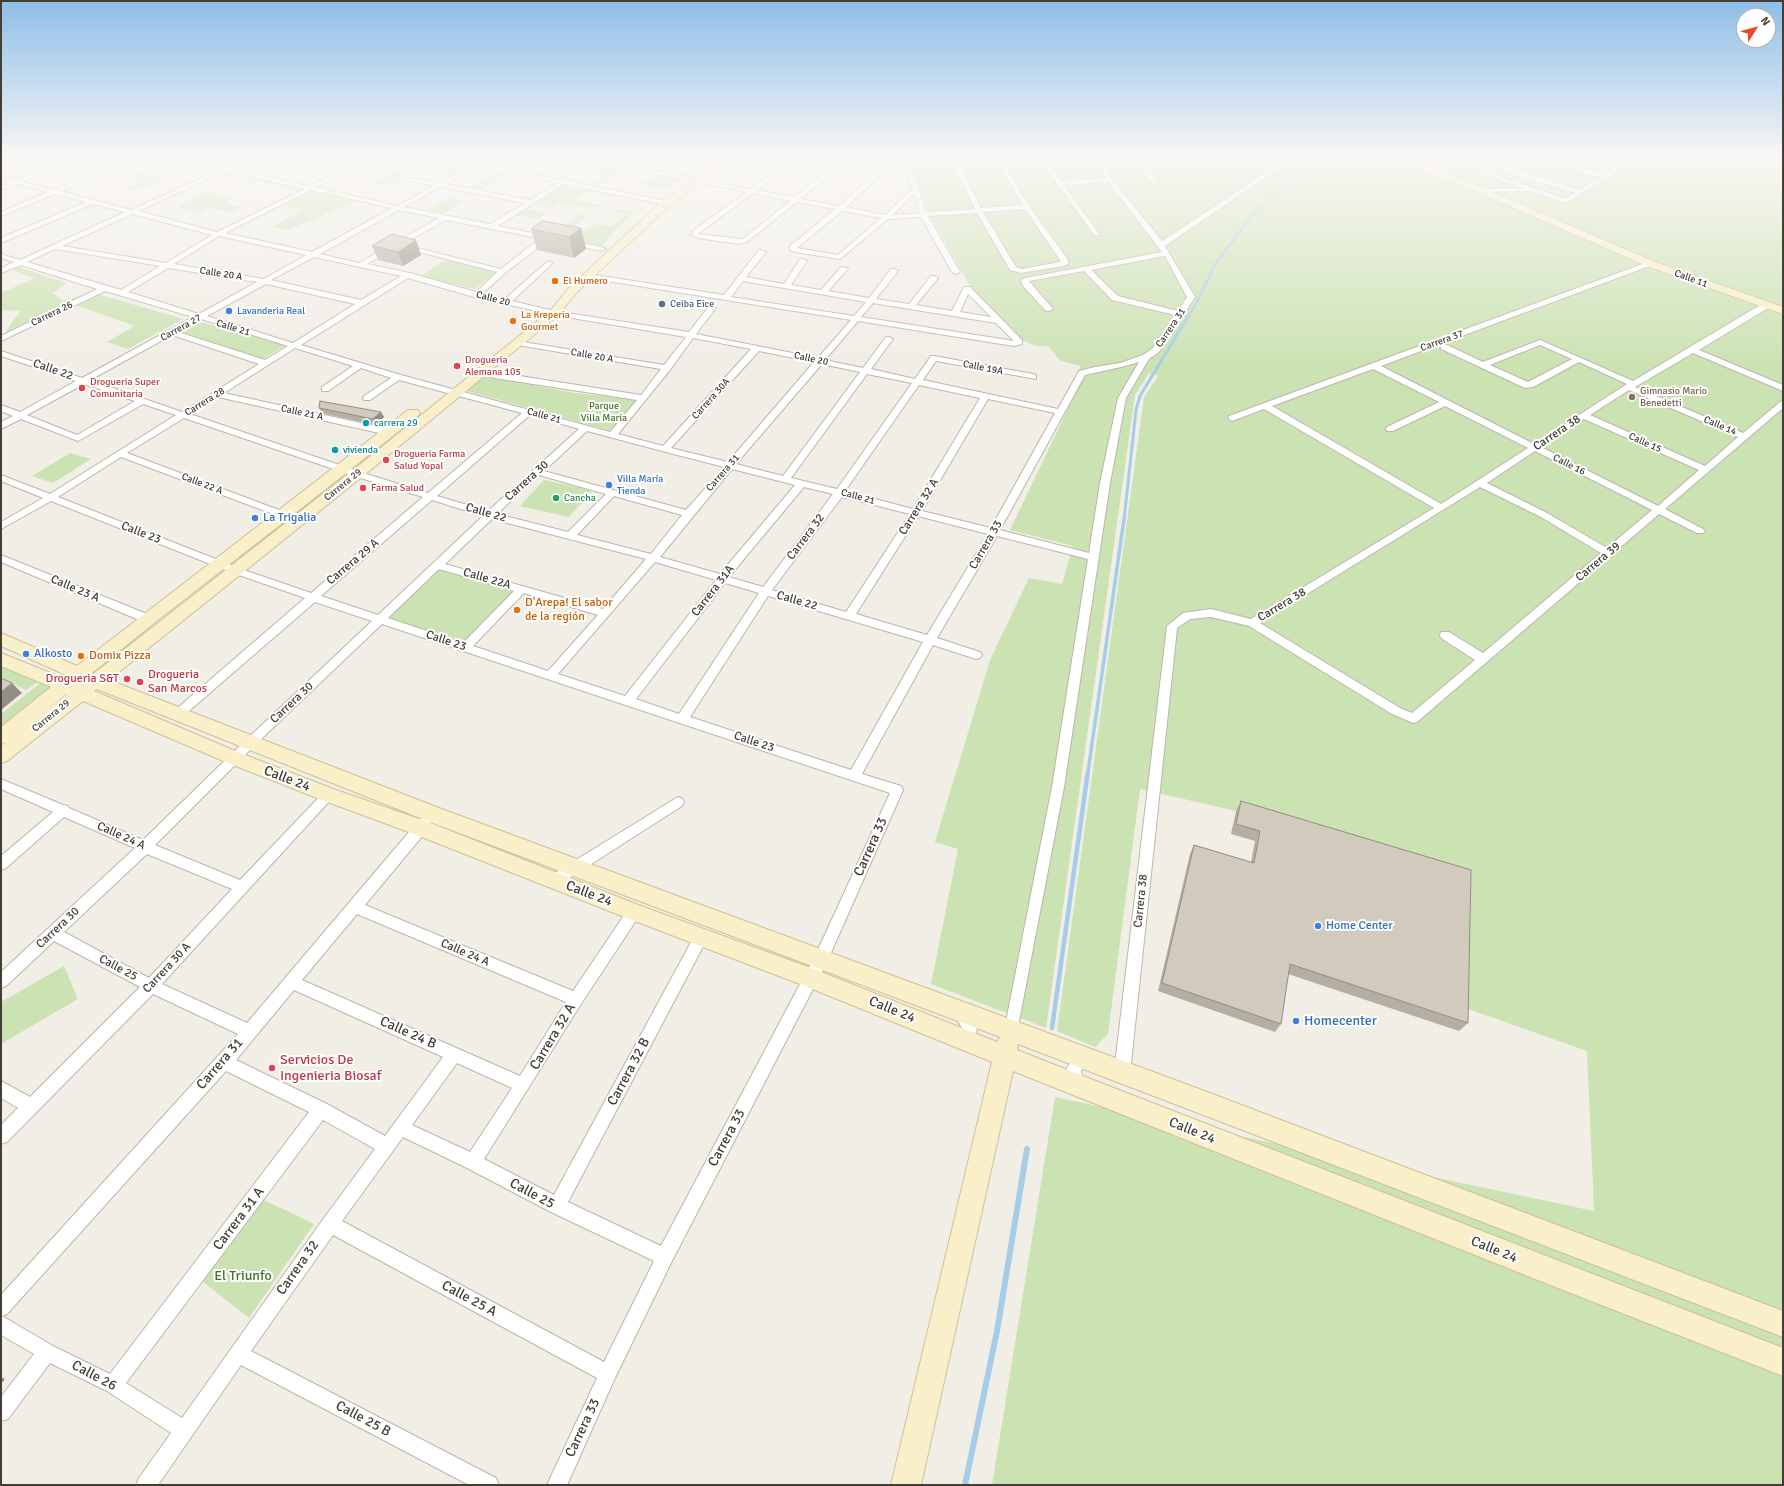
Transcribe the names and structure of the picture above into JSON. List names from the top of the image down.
{
  "streets": {
    "main road": ["Calle 11", "Carrera 29", "Calle 24"],
    "street": [
      "Calle 20 A",
      "Calle 20",
      "Carrera 26",
      "Carrera 27",
      "Calle 21",
      "Carrera 31",
      "Carrera 37",
      "Calle 19A",
      "Calle 22",
      "Carrera 30A",
      "Carrera 28",
      "Calle 21 A",
      "Calle 14",
      "Carrera 38",
      "Calle 15",
      "Calle 16",
      "Carrera 30",
      "Calle 22 A",
      "Carrera 32 A",
      "Calle 23",
      "Carrera 32",
      "Carrera 33",
      "Carrera 29 A",
      "Carrera 39",
      "Calle 22A",
      "Calle 23 A",
      "Carrera 31A",
      "Calle 24 A",
      "Calle 25",
      "Carrera 30 A",
      "Calle 24 B",
      "Carrera 32 B",
      "Carrera 31 A",
      "Calle 25 A",
      "Calle 26",
      "Calle 25 B"
    ]
  },
  "crossings": [
    ["Calle 20 A", "Carrera 27"],
    ["Calle 20 A", "Carrera 28"],
    ["Calle 20 A", "Carrera 29"],
    ["Calle 11", "Carrera 37"],
    ["Calle 11", "Carrera 38"],
    ["Calle 20", "Carrera 27"],
    ["Calle 20", "Carrera 31"],
    ["Calle 20", "Carrera 30A"],
    ["Calle 20", "Carrera 28"],
    ["Calle 20", "Carrera 29"],
    ["Calle 20", "Carrera 32 A"],
    ["Calle 20", "Carrera 32"],
    ["Calle 20", "Carrera 33"],
    ["Carrera 26", "Calle 21"],
    ["Carrera 27", "Calle 21"],
    ["Carrera 27", "Calle 22"],
    ["Calle 21", "Carrera 31"],
    ["Calle 21", "Carrera 30A"],
    ["Calle 21", "Carrera 28"],
    ["Calle 21", "Carrera 30"],
    ["Calle 21", "Carrera 29"],
    ["Calle 21", "Carrera 32 A"],
    ["Calle 21", "Carrera 32"],
    ["Calle 21", "Carrera 33"],
    ["Calle 21", "Carrera 29 A"],
    ["Calle 21", "Carrera 31A"],
    ["Carrera 31", "Calle 22"],
    ["Carrera 31", "Calle 23"],
    ["Carrera 31", "Carrera 33"],
    ["Carrera 31", "Calle 22A"],
    ["Carrera 31", "Calle 24"],
    ["Carrera 31", "Calle 24 A"],
    ["Carrera 31", "Calle 25"],
    ["Carrera 31", "Calle 24 B"],
    ["Carrera 37", "Calle 16"],
    ["Calle 19A", "Carrera 32"],
    ["Calle 22", "Carrera 28"],
    ["Calle 22", "Carrera 30"],
    ["Calle 22", "Carrera 29"],
    ["Calle 22", "Carrera 32 A"],
    ["Calle 22", "Carrera 32"],
    ["Calle 22", "Carrera 33"],
    ["Calle 22", "Carrera 29 A"],
    ["Calle 22", "Carrera 31A"],
    ["Carrera 28", "Calle 21 A"],
    ["Carrera 28", "Calle 22 A"],
    ["Carrera 28", "Calle 23"],
    ["Calle 21 A", "Carrera 29"],
    ["Calle 14", "Carrera 38"],
    ["Calle 14", "Carrera 39"],
    ["Carrera 38", "Calle 15"],
    ["Carrera 38", "Calle 16"],
    ["Carrera 38", "Carrera 39"],
    ["Carrera 38", "Calle 24"],
    ["Calle 15", "Carrera 39"],
    ["Calle 16", "Carrera 39"],
    ["Carrera 30", "Calle 23"],
    ["Carrera 30", "Calle 22A"],
    ["Carrera 30", "Calle 24"],
    ["Carrera 30", "Calle 24 A"],
    ["Carrera 30", "Calle 25"],
    ["Calle 22 A", "Carrera 29"],
    ["Carrera 29", "Calle 23"],
    ["Carrera 29", "Calle 23 A"],
    ["Carrera 29", "Calle 24"],
    ["Carrera 32 A", "Calle 24"],
    ["Carrera 32 A", "Calle 24 A"],
    ["Carrera 32 A", "Calle 25"],
    ["Carrera 32 A", "Calle 24 B"],
    ["Calle 23", "Carrera 32"],
    ["Calle 23", "Carrera 33"],
    ["Calle 23", "Carrera 29 A"],
    ["Calle 23", "Carrera 31A"],
    ["Carrera 32", "Calle 25"],
    ["Carrera 32", "Calle 24 B"],
    ["Carrera 32", "Calle 25 A"],
    ["Carrera 32", "Calle 26"],
    ["Carrera 32", "Calle 25 B"],
    ["Carrera 33", "Calle 24"],
    ["Carrera 33", "Calle 25"],
    ["Carrera 33", "Calle 25 A"],
    ["Carrera 29 A", "Calle 24"],
    ["Calle 24", "Carrera 30 A"],
    ["Calle 24", "Carrera 32 B"],
    ["Calle 24 A", "Carrera 30 A"],
    ["Calle 25", "Carrera 30 A"],
    ["Calle 25", "Carrera 32 B"],
    ["Carrera 31 A", "Calle 26"]
  ],
  "parks": ["Parque Villa María", "El Triunfo"],
  "places": [
    "El Humero",
    "Ceiba Eice",
    "Lavanderia Real",
    "La Kreperia Gourmet",
    "Drogueria Alemana 105",
    "Drogueria Super Comunitaria",
    "Gimnasio Mario Benedetti",
    "carrera 29",
    "vivienda",
    "Drogueria Farma Salud Yopal",
    "Villa María Tienda",
    "Farma Salud",
    "Cancha",
    "La Trigalia",
    "D'Arepa! El sabor de la región",
    "Alkosto",
    "Domix Pizza",
    "Drogueria S&T",
    "Drogueria San Marcos",
    "Home Center",
    "Homecenter",
    "Servicios De Ingenieria Biosaf"
  ],
  "north": "top right"
}
